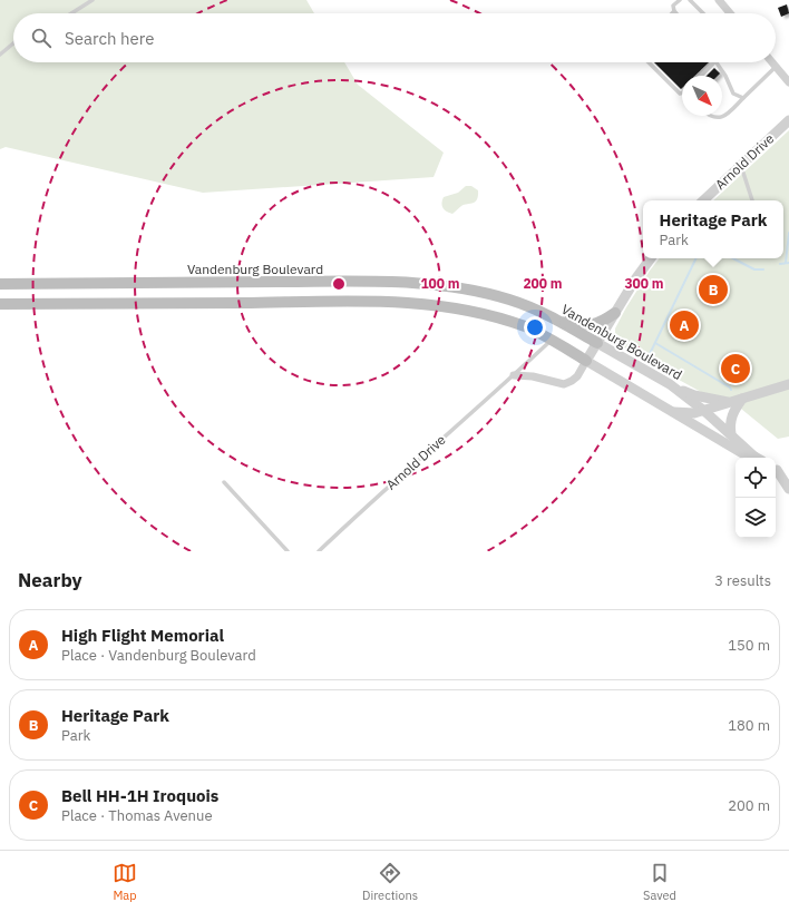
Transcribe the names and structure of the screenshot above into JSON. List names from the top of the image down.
{
  "streets": {
    "main road": ["Vandenburg Boulevard"],
    "street": ["Arnold Drive"]
  },
  "crossings": [
    ["Arnold Drive", "Vandenburg Boulevard"]
  ],
  "north": "bottom right",
  "page": {
    "search": "Search here",
    "popup": ["Heritage Park", "Park"],
    "pins": ["B", "A", "C"],
    "heading": ["Nearby", "3 results"],
    "list": [
      {
        "mark": "A",
        "name": "High Flight Memorial",
        "note": "Place · Vandenburg Boulevard",
        "value": "150 m"
      },
      {
        "mark": "B",
        "name": "Heritage Park",
        "note": "Park",
        "value": "180 m"
      },
      {
        "mark": "C",
        "name": "Bell HH-1H Iroquois",
        "note": "Place · Thomas Avenue",
        "value": "200 m"
      }
    ],
    "nav": ["Map", "Directions", "Saved"]
  },
  "rings": ["100 m", "200 m", "300 m"]
}
